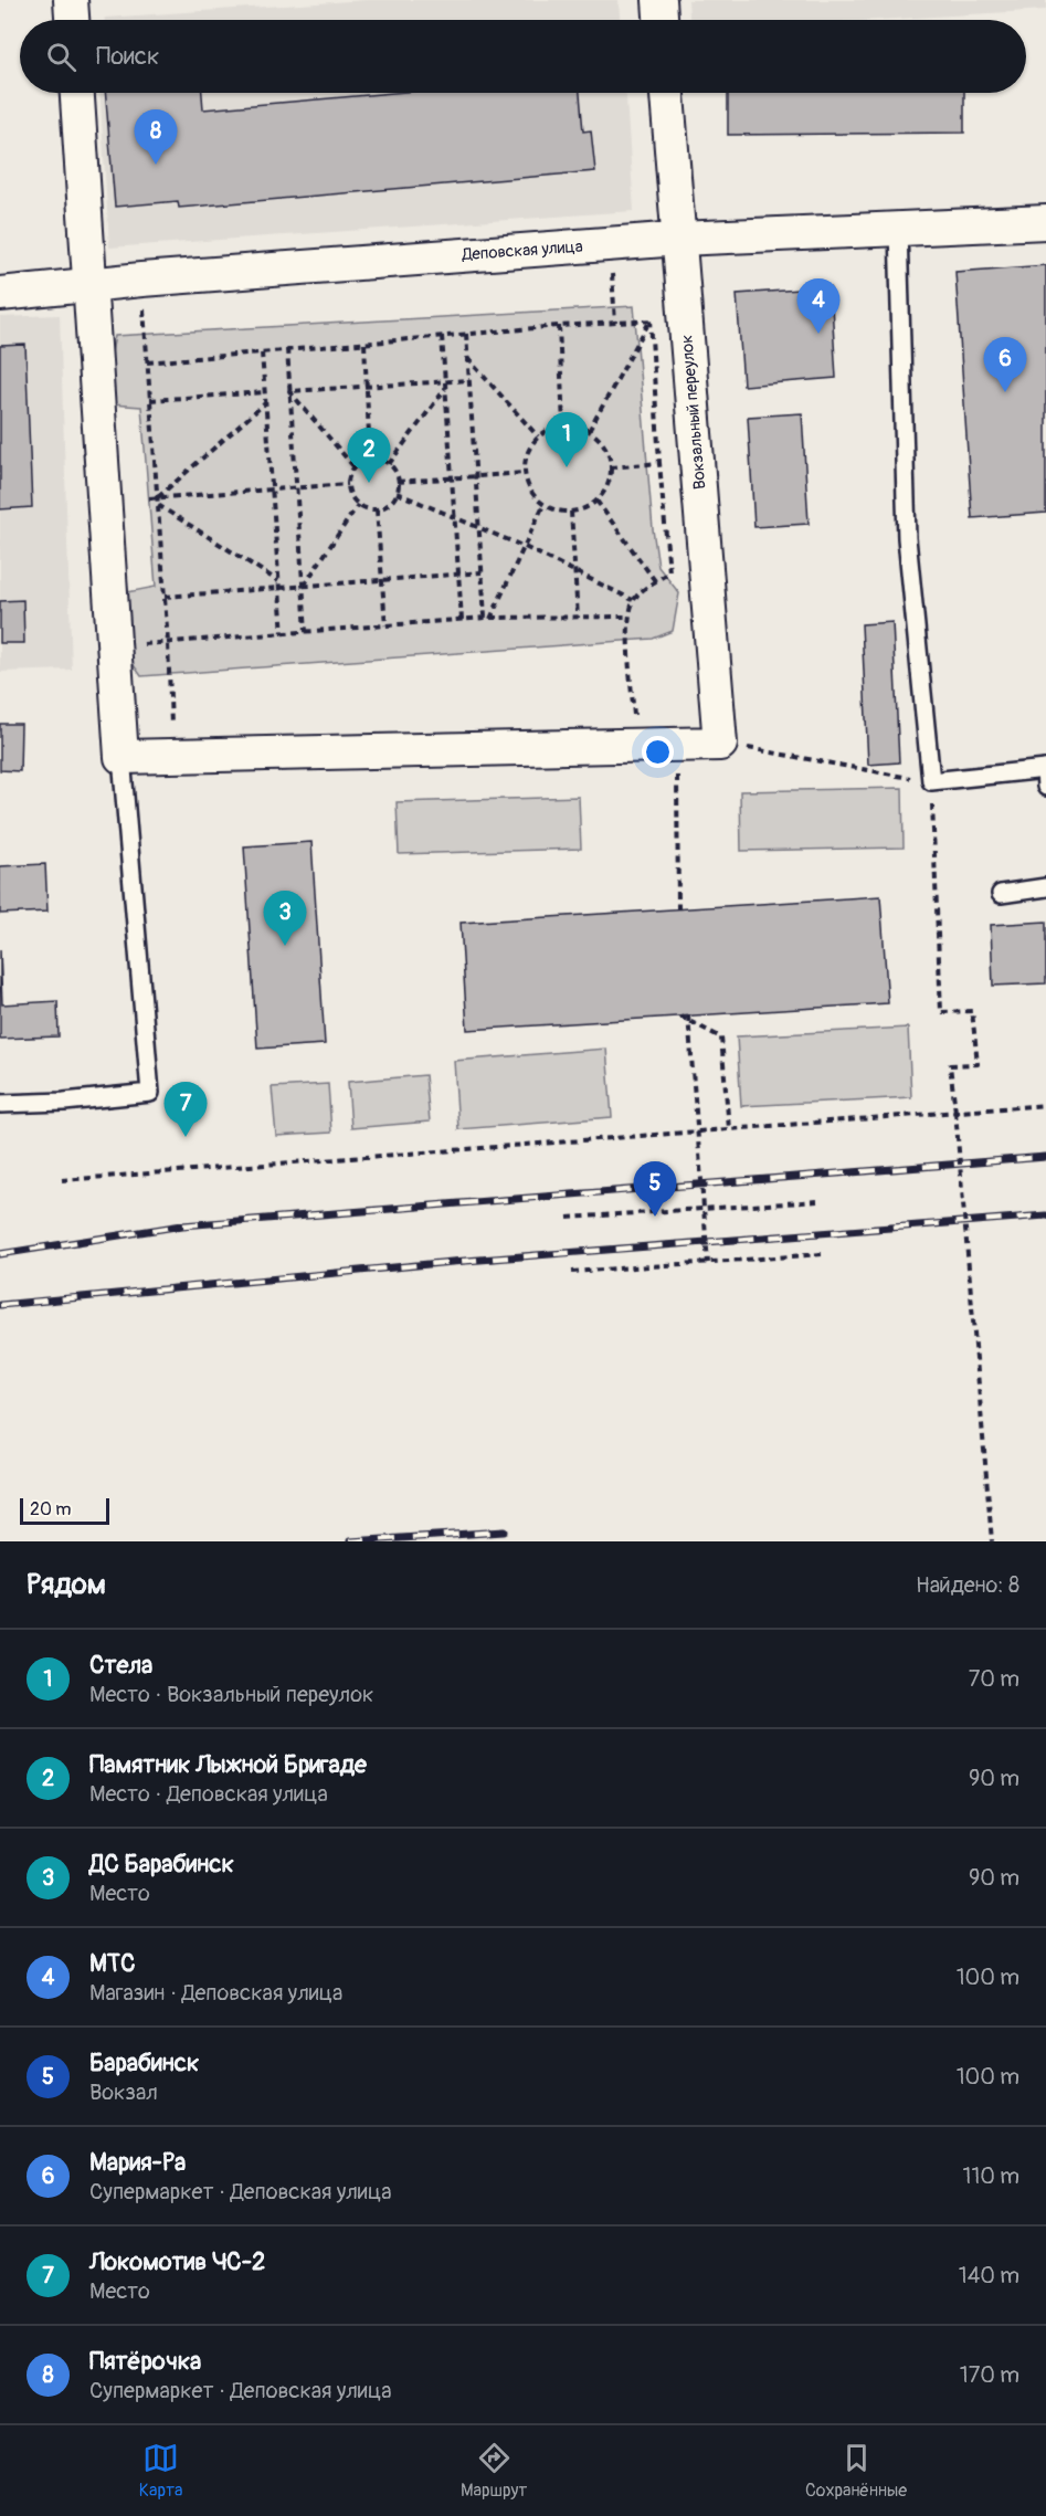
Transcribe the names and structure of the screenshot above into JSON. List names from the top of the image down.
{
  "streets": {
    "street": ["Деповская улица", "Вокзальный переулок"]
  },
  "crossings": [
    ["Деповская улица", "Вокзальный переулок"]
  ],
  "scale_bar": "20 m",
  "page": {
    "search": "Поиск",
    "pins": [
      "8",
      "4",
      "6",
      "1",
      "2",
      "3",
      "7",
      "5"
    ],
    "scale": "20 m",
    "heading": ["Рядом", "Найдено: 8"],
    "list": [
      {
        "mark": "1",
        "name": "Стела",
        "note": "Место · Вокзальный переулок",
        "value": "70 m"
      },
      {
        "mark": "2",
        "name": "Памятник Лыжной Бригаде",
        "note": "Место · Деповская улица",
        "value": "90 m"
      },
      {
        "mark": "3",
        "name": "ДС Барабинск",
        "note": "Место",
        "value": "90 m"
      },
      {
        "mark": "4",
        "name": "МТС",
        "note": "Магазин · Деповская улица",
        "value": "100 m"
      },
      {
        "mark": "5",
        "name": "Барабинск",
        "note": "Вокзал",
        "value": "100 m"
      },
      {
        "mark": "6",
        "name": "Мария-Ра",
        "note": "Супермаркет · Деповская улица",
        "value": "110 m"
      },
      {
        "mark": "7",
        "name": "Локомотив ЧС-2",
        "note": "Место",
        "value": "140 m"
      },
      {
        "mark": "8",
        "name": "Пятёрочка",
        "note": "Супермаркет · Деповская улица",
        "value": "170 m"
      }
    ],
    "nav": ["Карта", "Маршрут", "Сохранённые"]
  }
}
